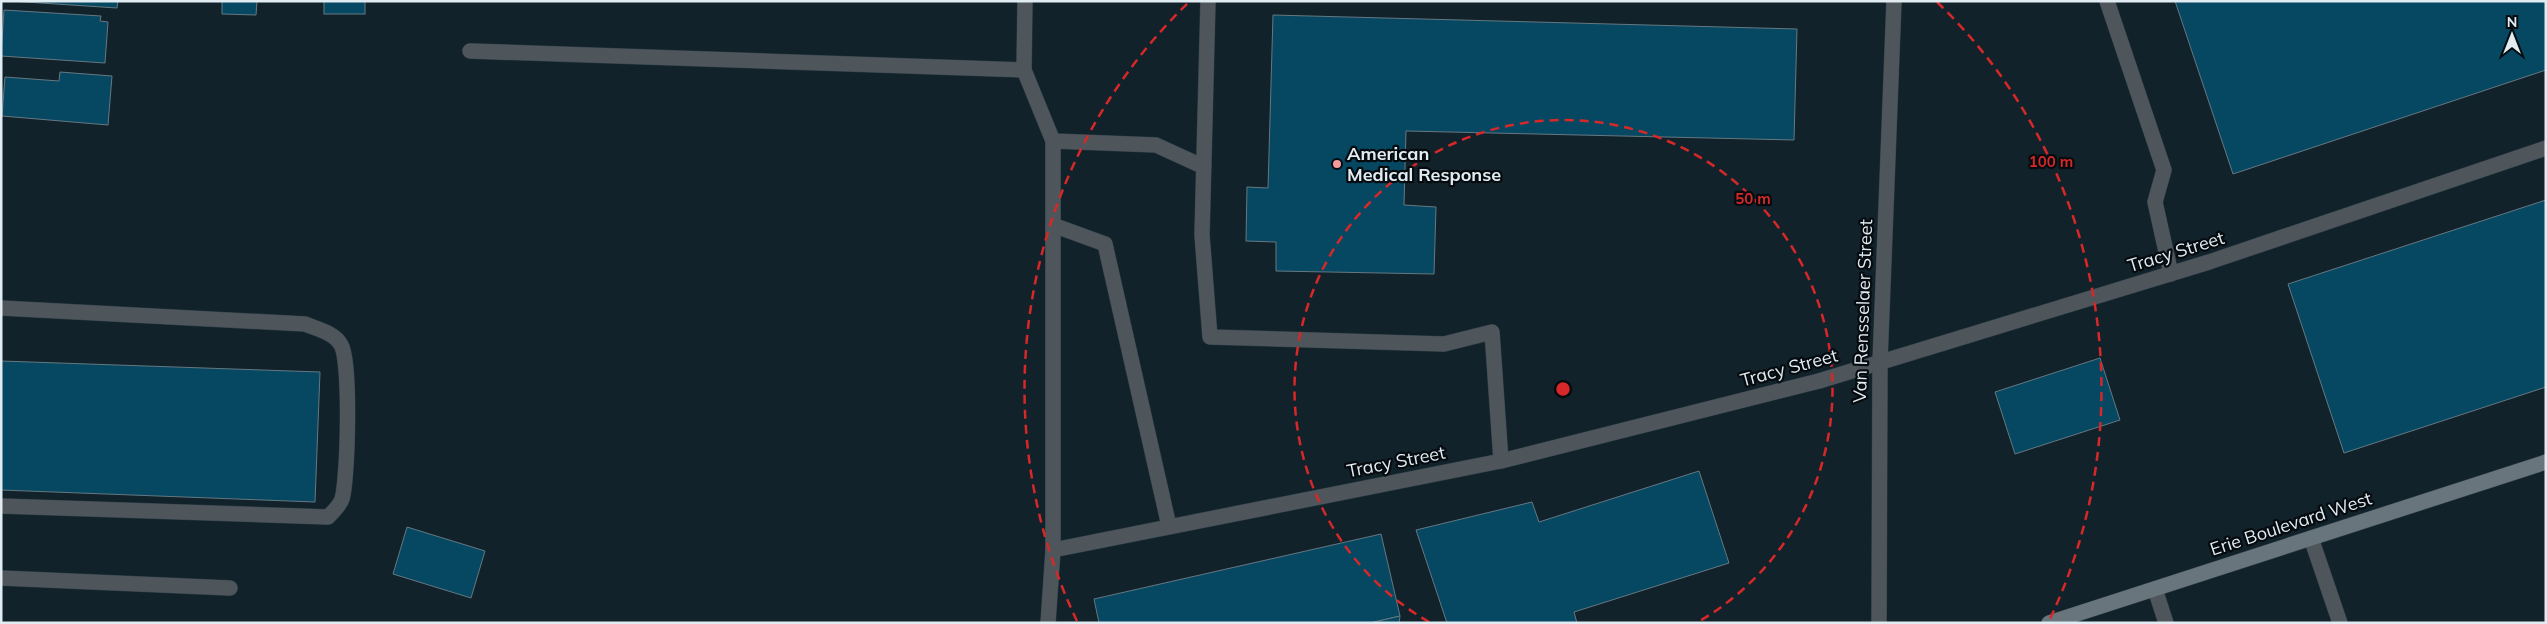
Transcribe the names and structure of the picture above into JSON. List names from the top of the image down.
{
  "streets": {
    "main road": ["Erie Boulevard West"],
    "street": ["Tracy Street", "Van Rensselaer Street"]
  },
  "crossings": [
    ["Tracy Street", "Van Rensselaer Street"]
  ],
  "places": ["American Medical Response"],
  "north": "top",
  "rings": ["100 m", "50 m"]
}
